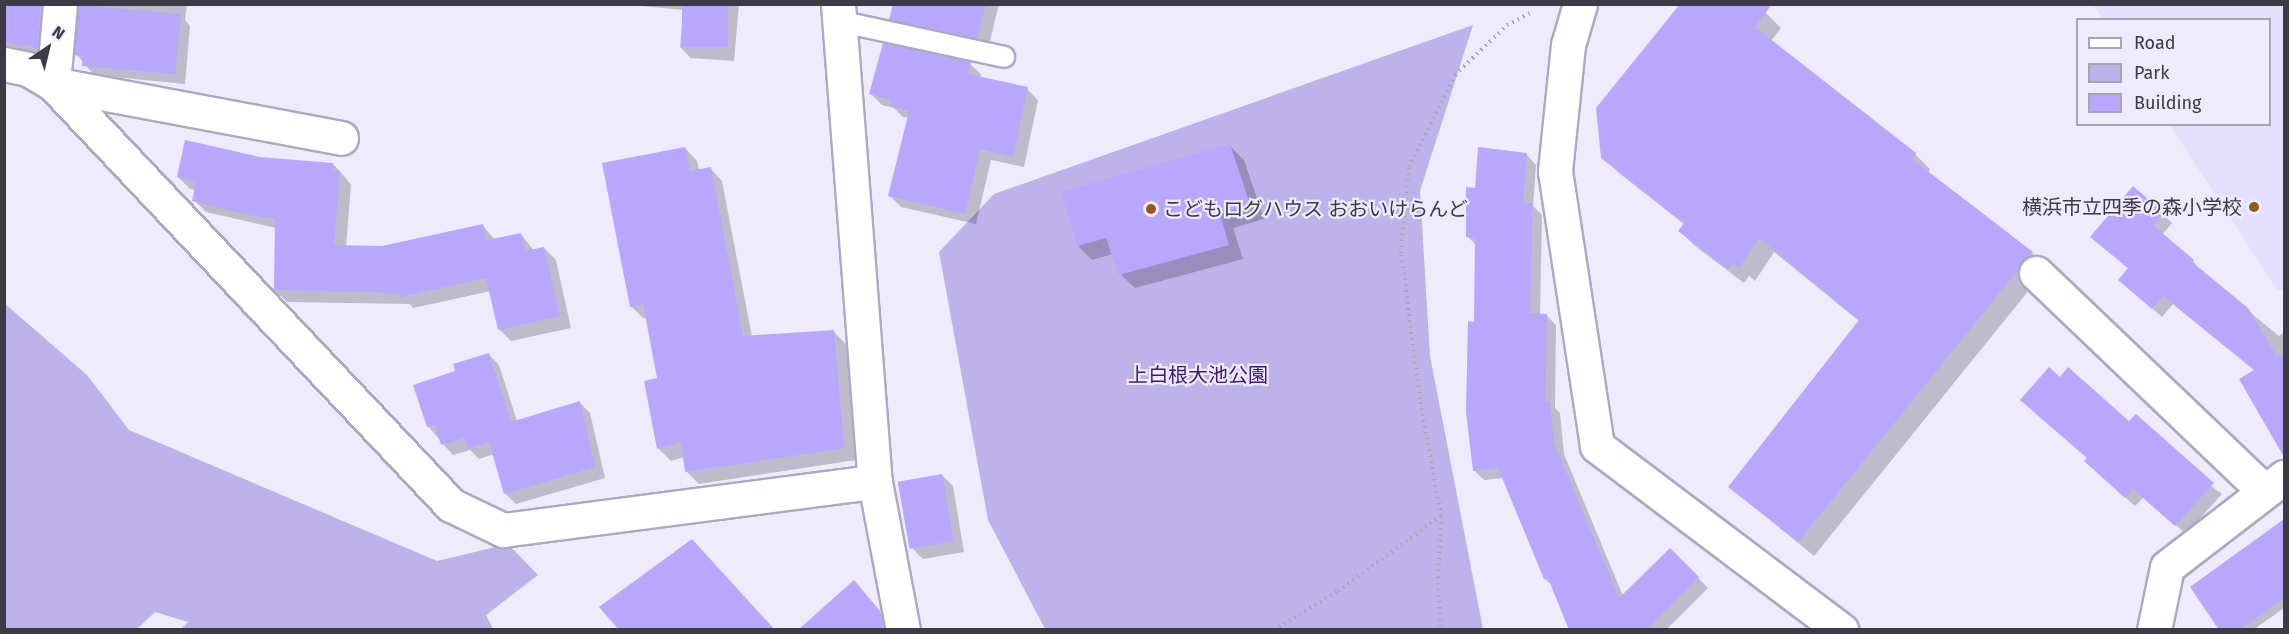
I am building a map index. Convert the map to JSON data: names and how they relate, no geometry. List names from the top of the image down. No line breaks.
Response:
{"parks":["上白根大池公園"],"places":["横浜市立四季の森小学校","こどもログハウス おおいけらんど"],"legend":["Road","Park","Building"],"north":"top right"}
